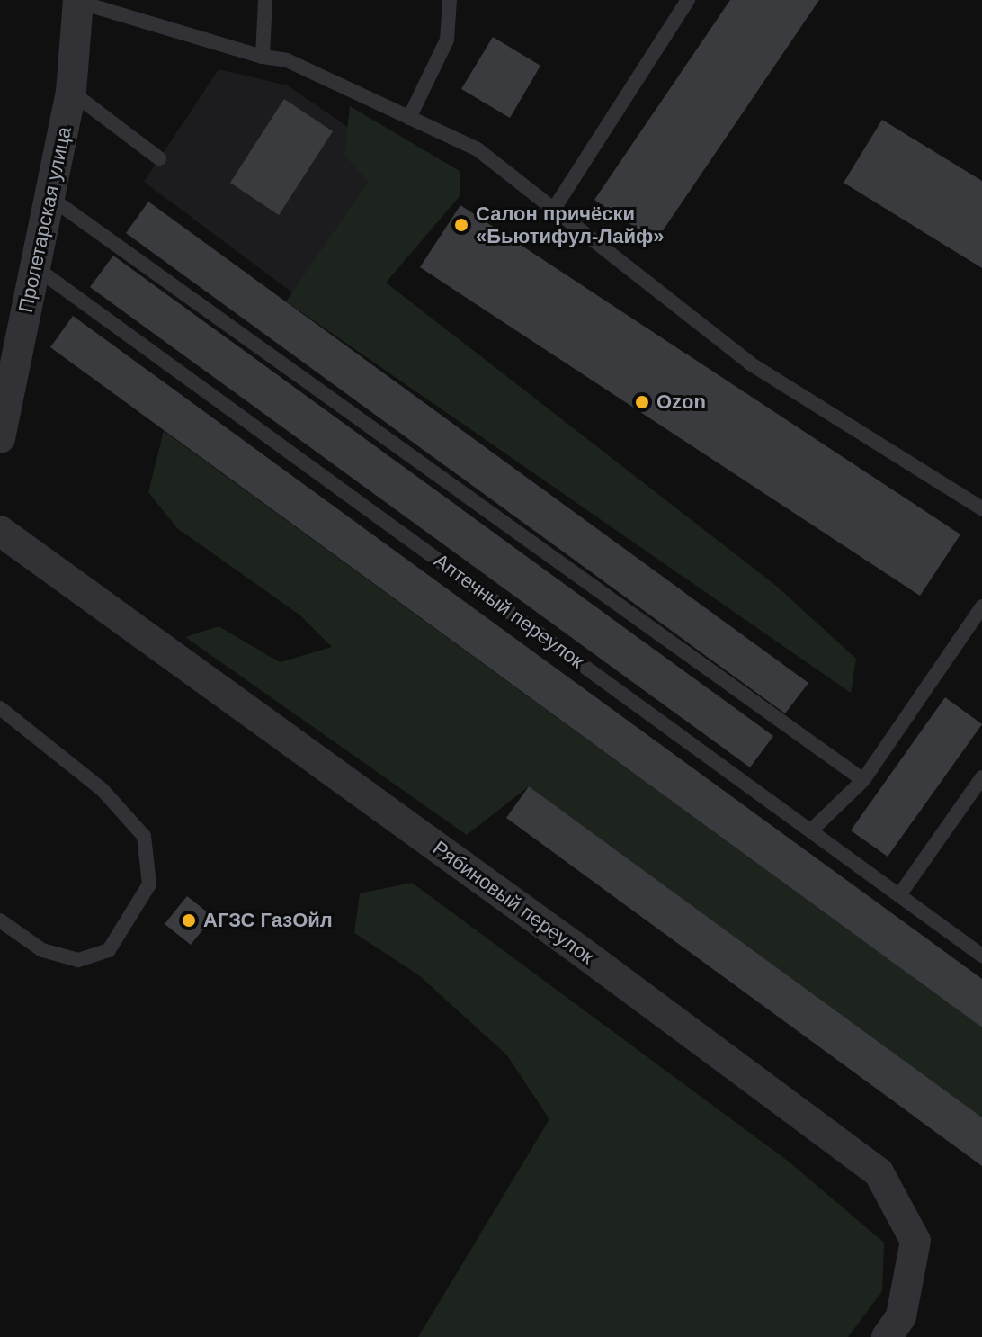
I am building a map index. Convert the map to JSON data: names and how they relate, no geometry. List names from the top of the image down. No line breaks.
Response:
{"streets":{"street":["Пролетарская улица","Рябиновый переулок"],"lane":["Аптечный переулок"]},"crossings":[["Пролетарская улица","Аптечный переулок"]],"places":["Салон причёски «Бьютифул-Лайф»","Ozon","АГЗС ГазОйл"]}
